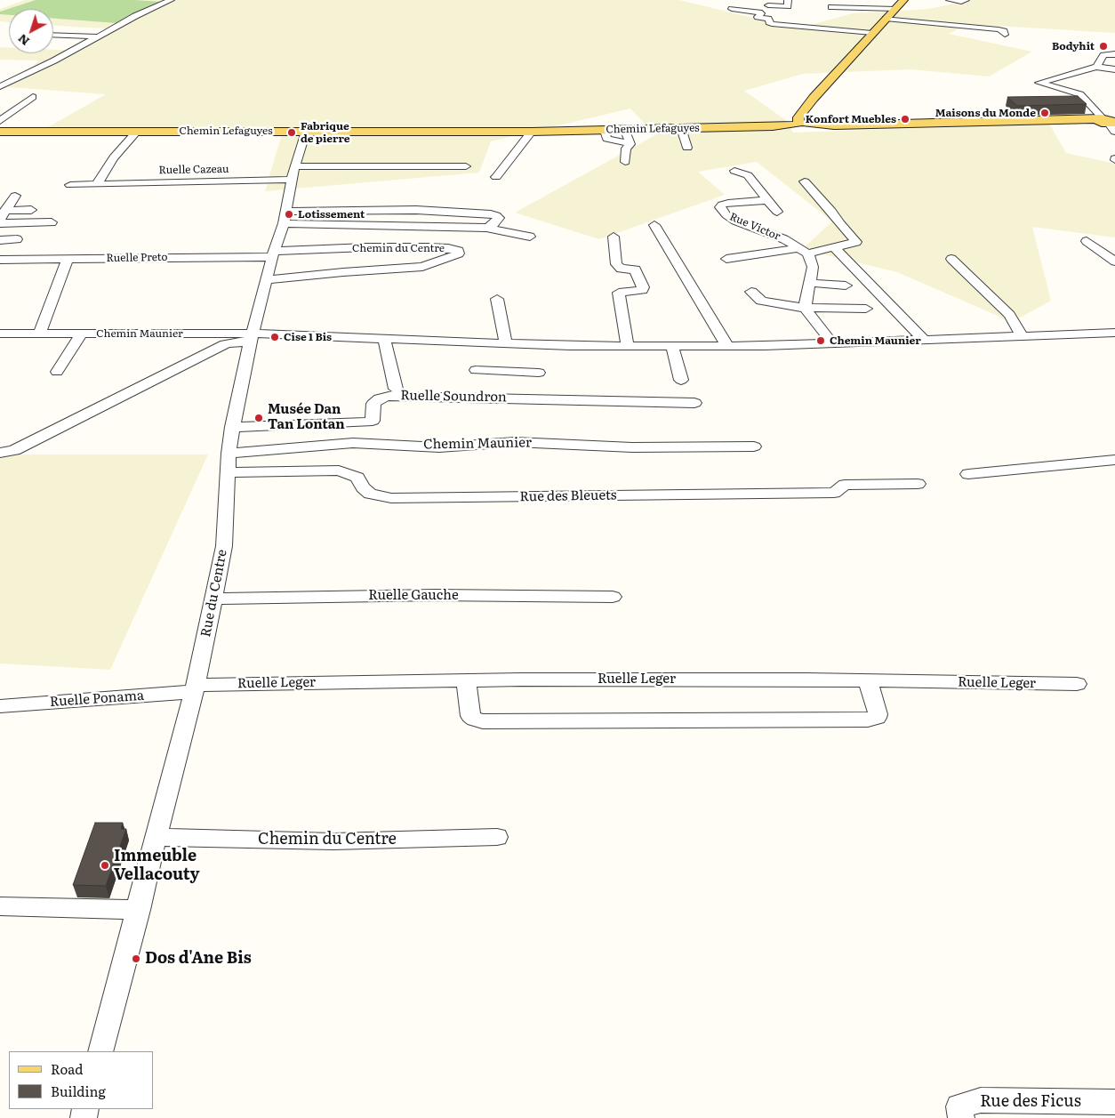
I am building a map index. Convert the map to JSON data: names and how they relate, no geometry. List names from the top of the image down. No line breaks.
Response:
{"streets":{"main road":["Chemin Lefaguyes"],"street":["Ruelle Cazeau","Rue Victor","Chemin du Centre","Ruelle Preto","Chemin Maunier","Ruelle Soundron","Rue des Bleuets","Rue du Centre","Ruelle Gauche","Ruelle Leger","Ruelle Ponama","Rue des Ficus"]},"crossings":[["Chemin Lefaguyes","Rue du Centre"],["Ruelle Cazeau","Rue du Centre"],["Chemin du Centre","Ruelle Preto"],["Chemin du Centre","Rue du Centre"],["Ruelle Preto","Rue du Centre"],["Chemin Maunier","Rue du Centre"],["Ruelle Soundron","Rue du Centre"],["Rue des Bleuets","Rue du Centre"],["Rue du Centre","Ruelle Gauche"],["Rue du Centre","Ruelle Leger"],["Rue du Centre","Ruelle Ponama"],["Ruelle Leger","Ruelle Ponama"]],"places":["Bodyhit","Maisons du Monde","Konfort Muebles","Fabrique de pierre","Lotissement","Cise 1 Bis","Chemin Maunier","Musée Dan Tan Lontan","Immeuble Vellacouty","Dos d'Ane Bis"],"legend":["Road","Building"],"north":"bottom left"}
